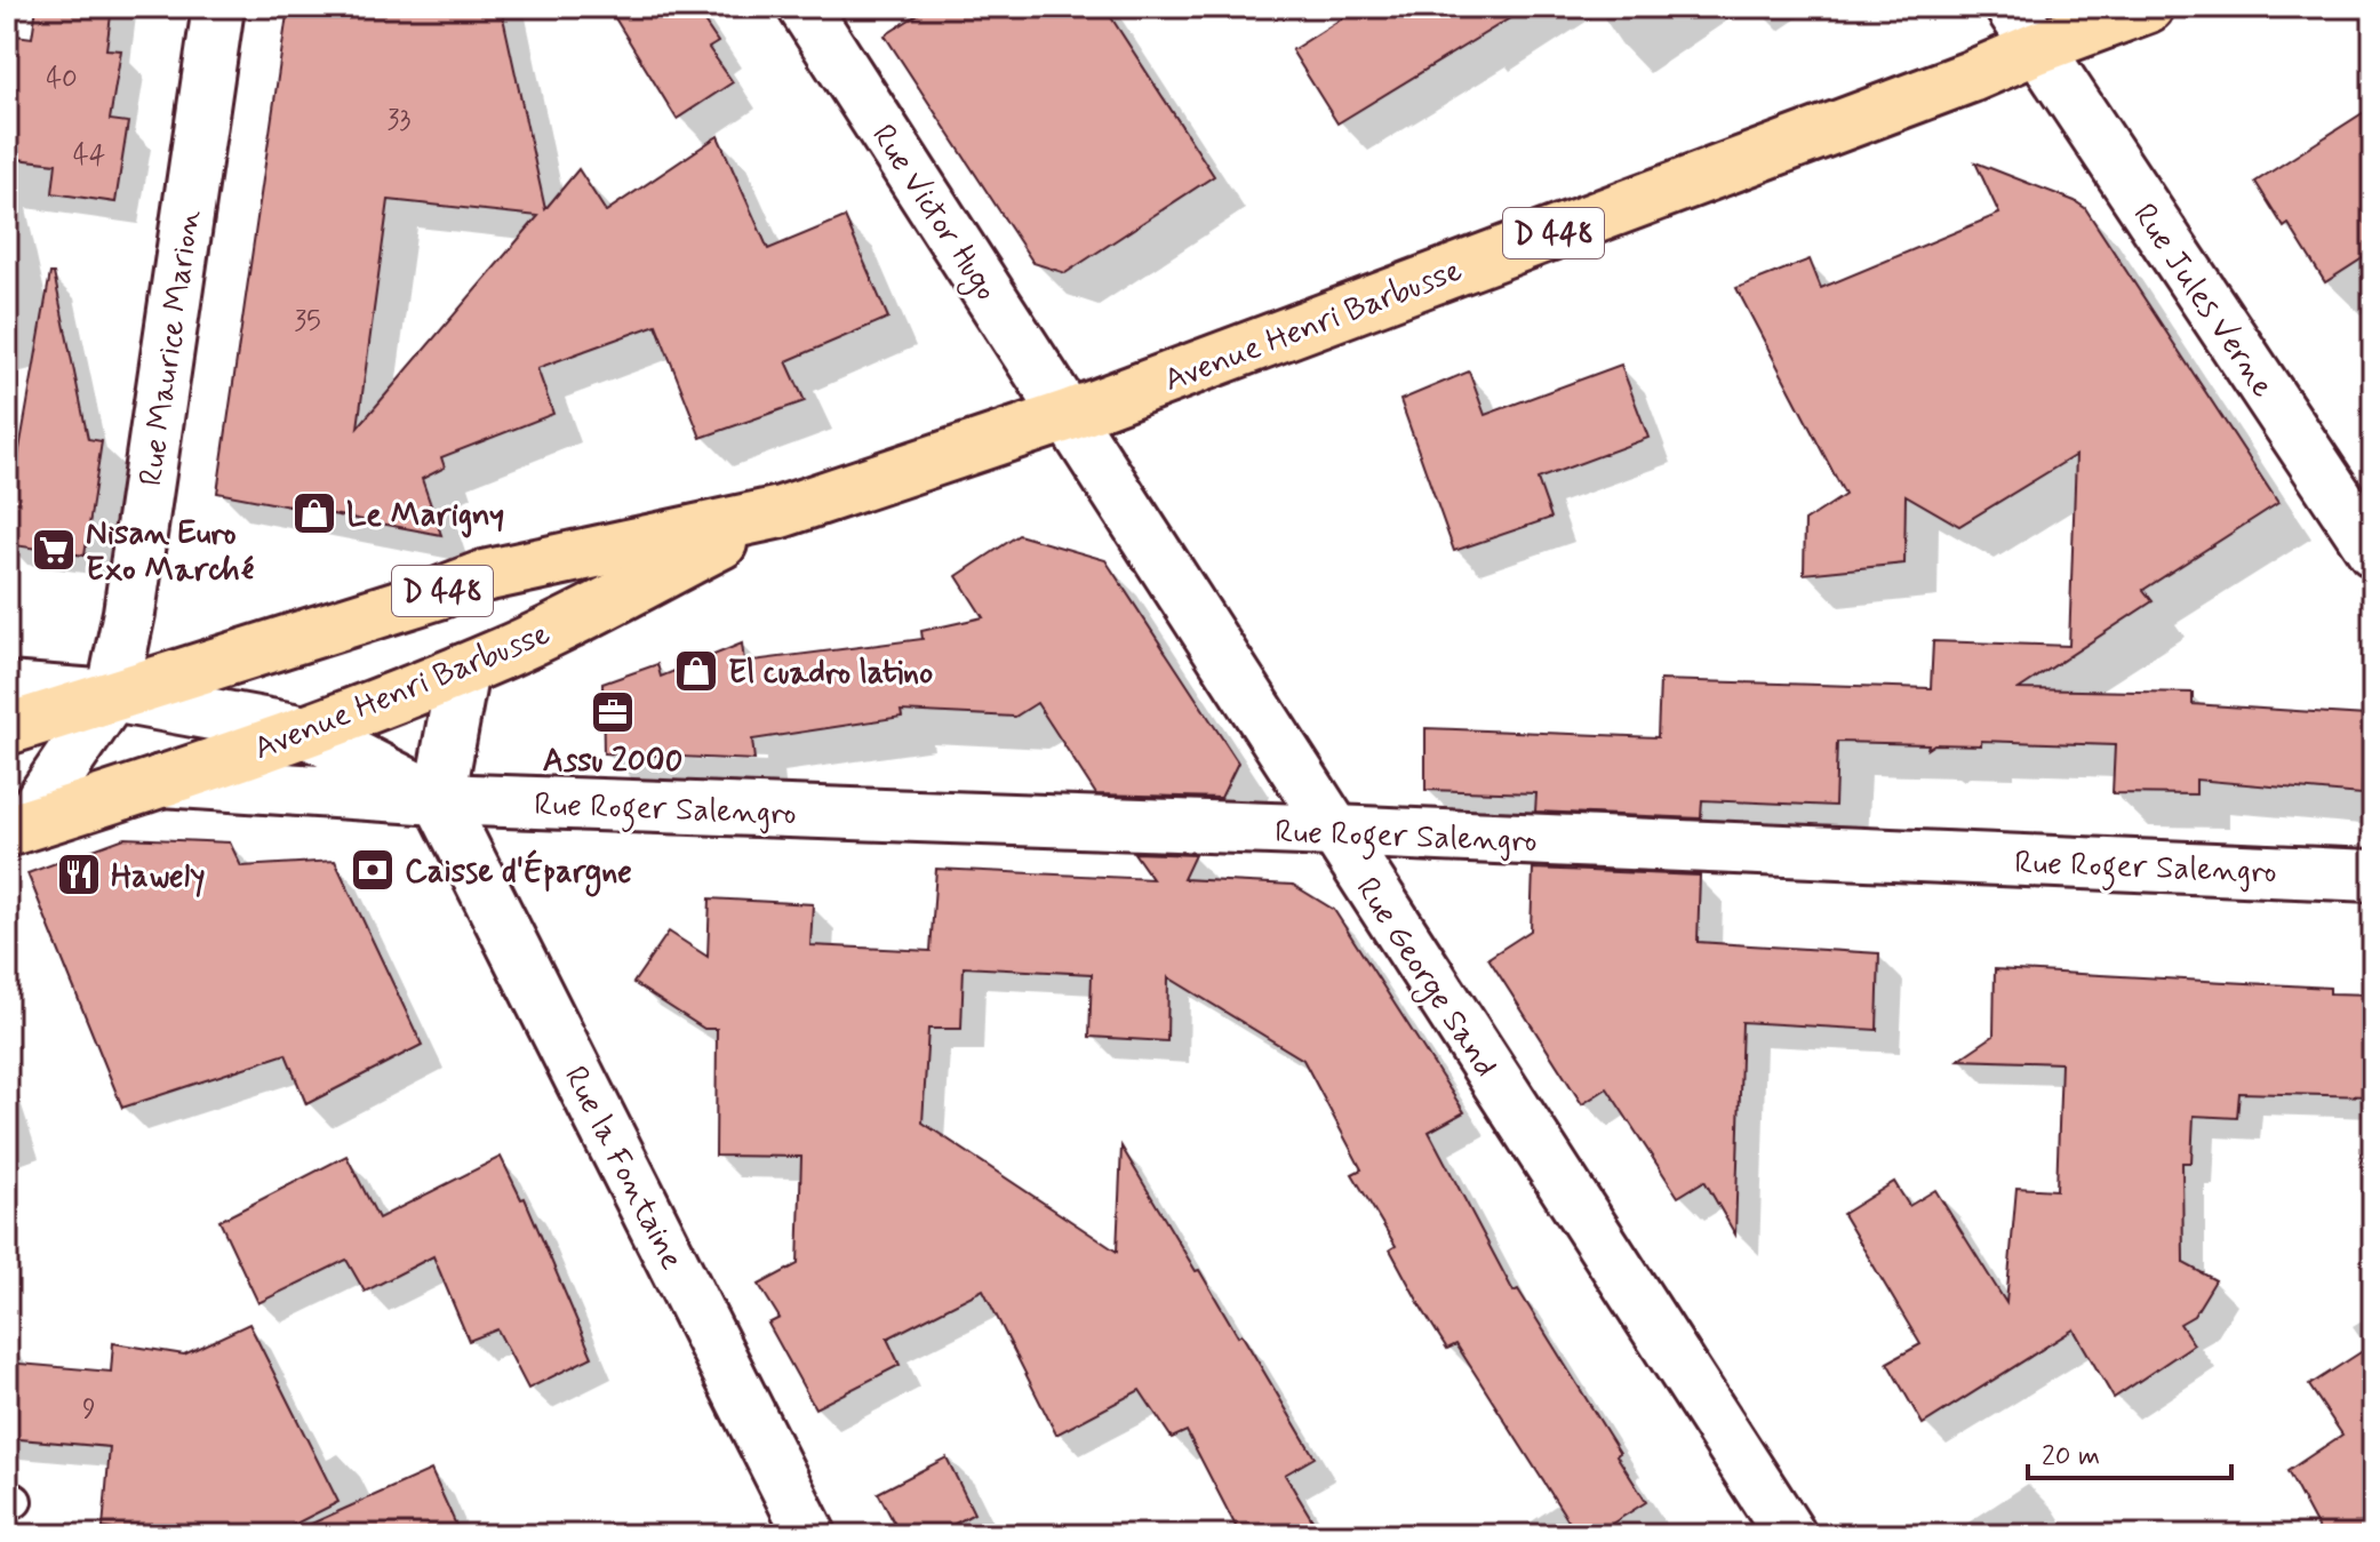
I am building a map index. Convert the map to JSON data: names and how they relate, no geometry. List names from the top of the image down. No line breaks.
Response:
{"streets":{"main road":["D 448","Avenue Henri Barbusse"],"street":["Rue Victor Hugo","Rue Jules Verne","Rue Maurice Marion","Rue Roger Salengro","Rue George Sand","Rue la Fontaine"]},"crossings":[["Rue Victor Hugo","Avenue Henri Barbusse"],["Rue Victor Hugo","Rue George Sand"],["Rue Jules Verne","Avenue Henri Barbusse"],["Avenue Henri Barbusse","Rue Maurice Marion"],["Avenue Henri Barbusse","Rue Roger Salengro"],["Avenue Henri Barbusse","Rue George Sand"],["Rue Maurice Marion","Rue Roger Salengro"],["Rue Roger Salengro","Rue George Sand"],["Rue Roger Salengro","Rue la Fontaine"]],"places":{"shop":["Le Marigny","El cuadro latino"],"supermarket":["Nisan Euro Exo Marché"],"office":["Assu 2000"],"bank":["Caisse d'Épargne"],"restaurant":["Hawely"]},"house_numbers":["40","33","44","35","9"],"scale_bar":"20 m"}
